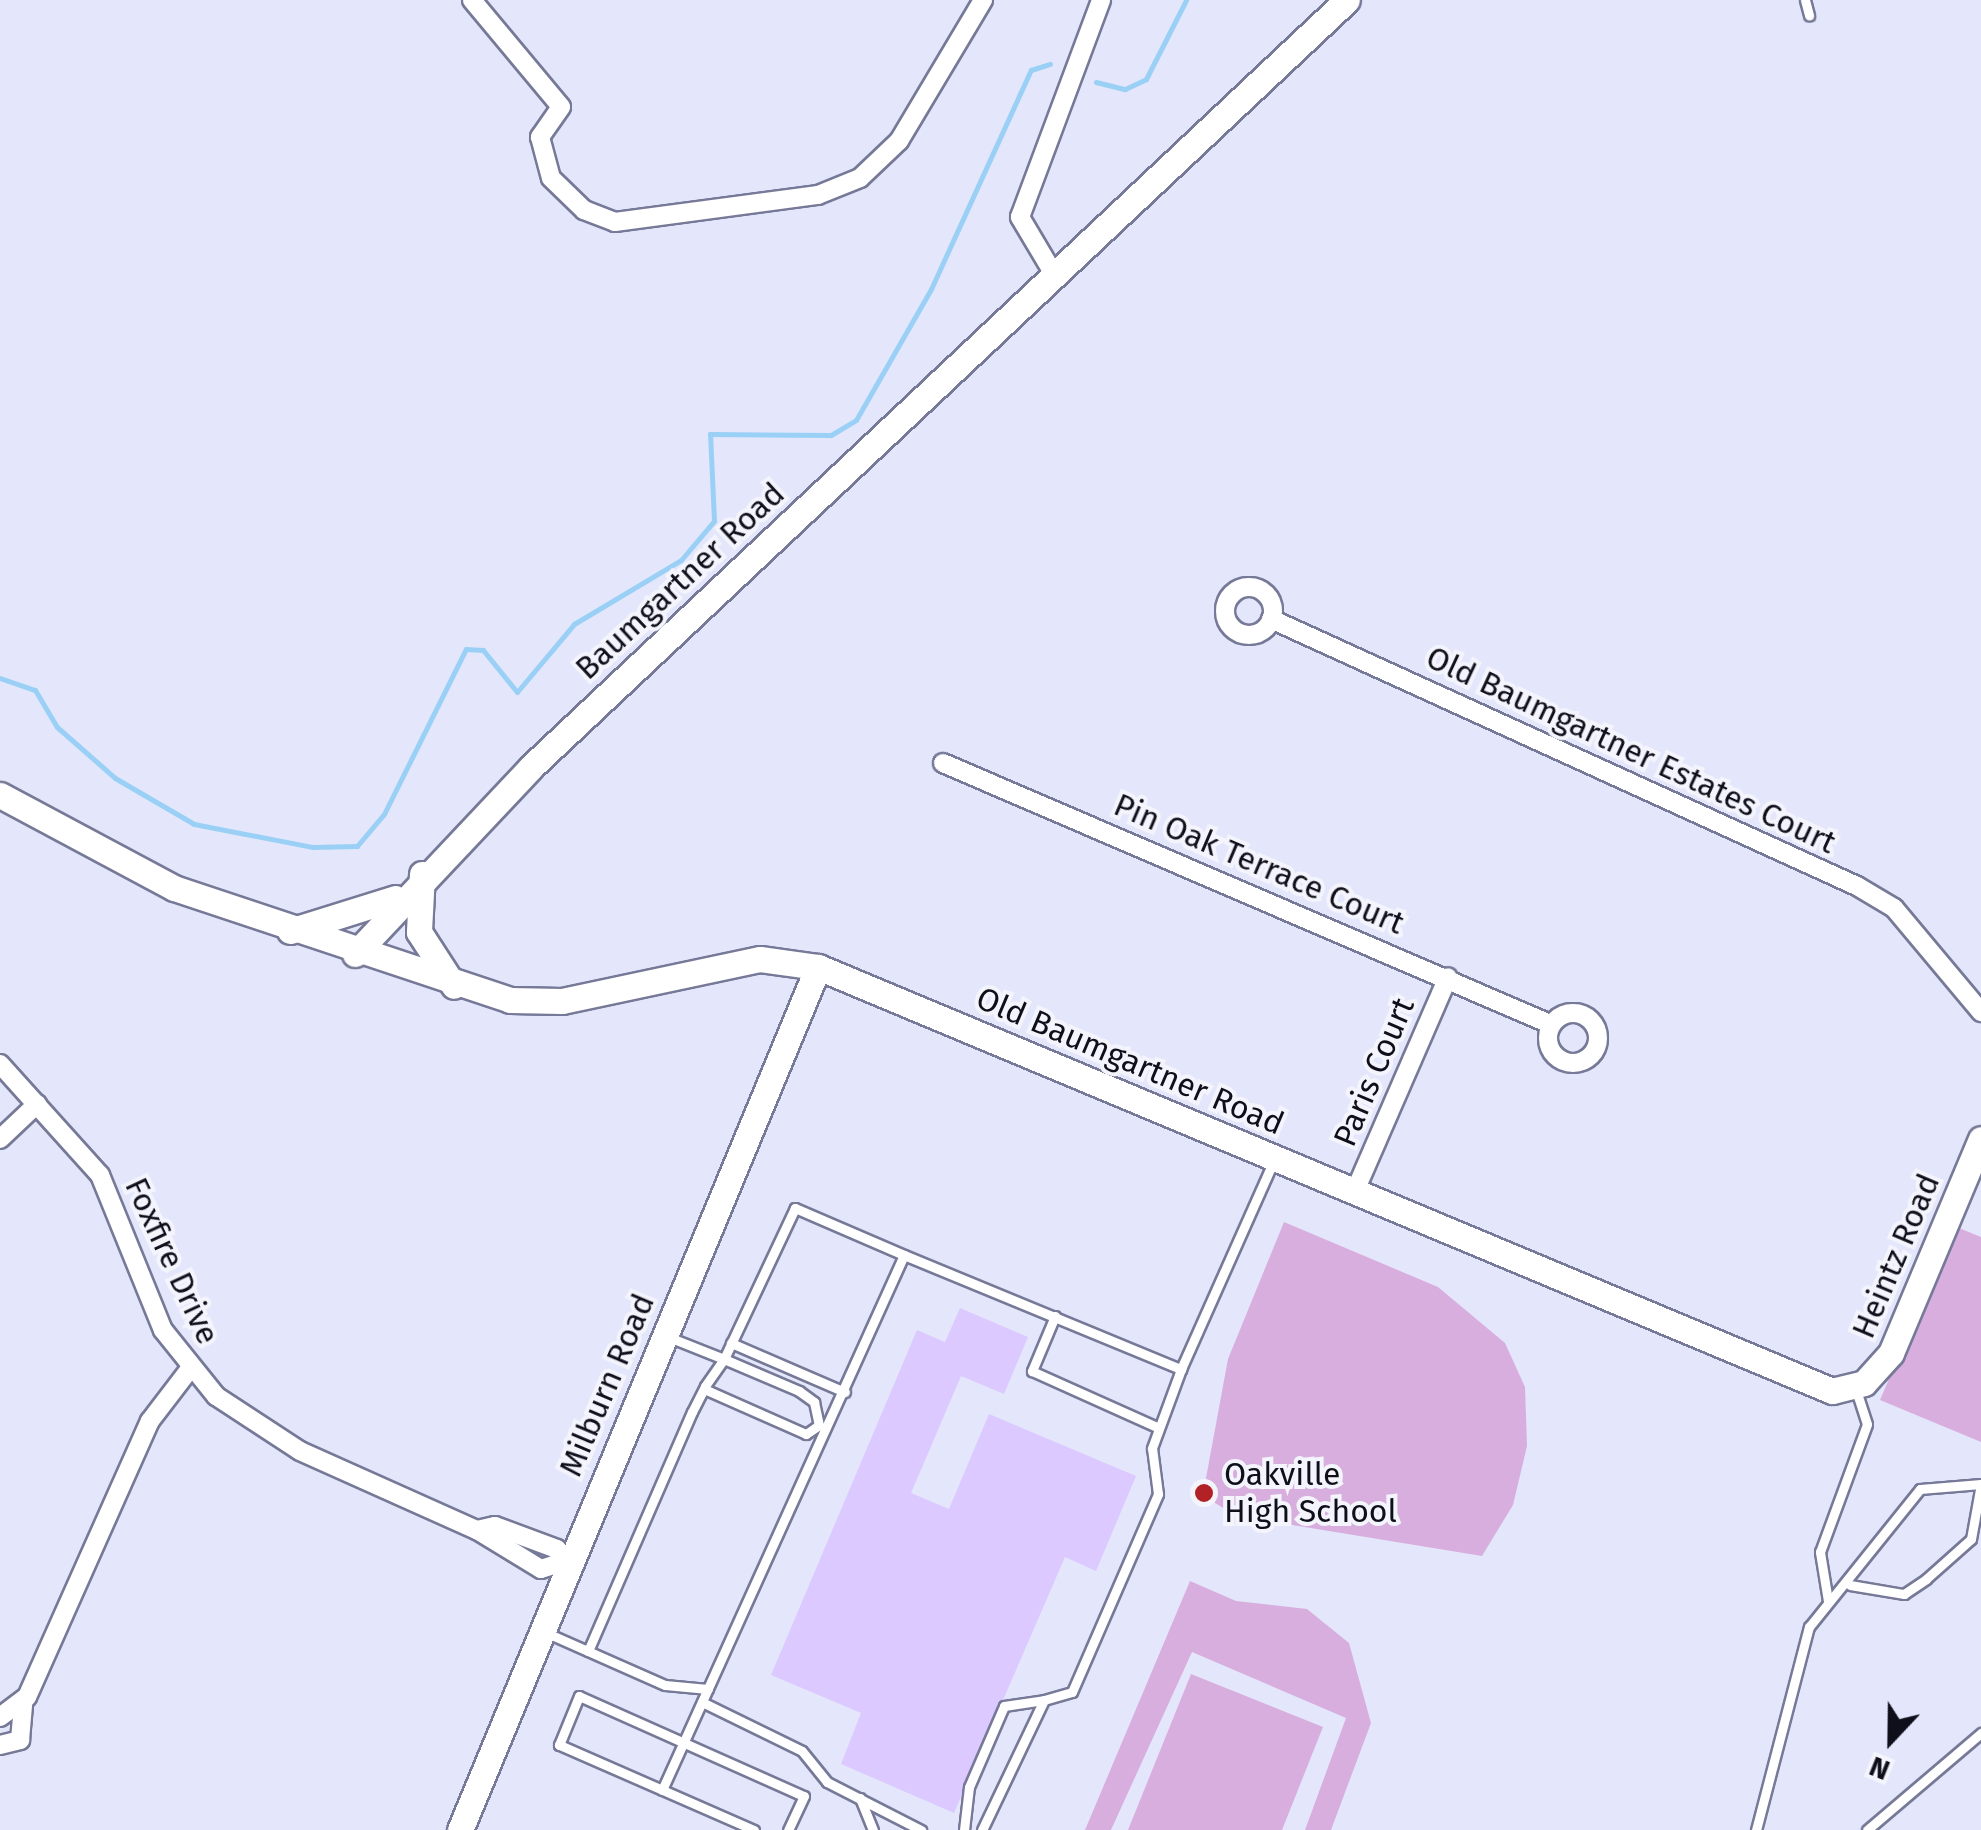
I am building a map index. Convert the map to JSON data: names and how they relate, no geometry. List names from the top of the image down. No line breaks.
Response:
{"streets":{"street":["Baumgartner Road","Old Baumgartner Estates Court","Pin Oak Terrace Court","Old Baumgartner Road","Paris Court","Heintz Road","Foxfire Drive","Milburn Road"]},"crossings":[["Baumgartner Road","Old Baumgartner Road"],["Pin Oak Terrace Court","Paris Court"],["Old Baumgartner Road","Paris Court"],["Old Baumgartner Road","Heintz Road"],["Old Baumgartner Road","Milburn Road"],["Foxfire Drive","Milburn Road"]],"places":["Oakville High School"],"north":"bottom"}
